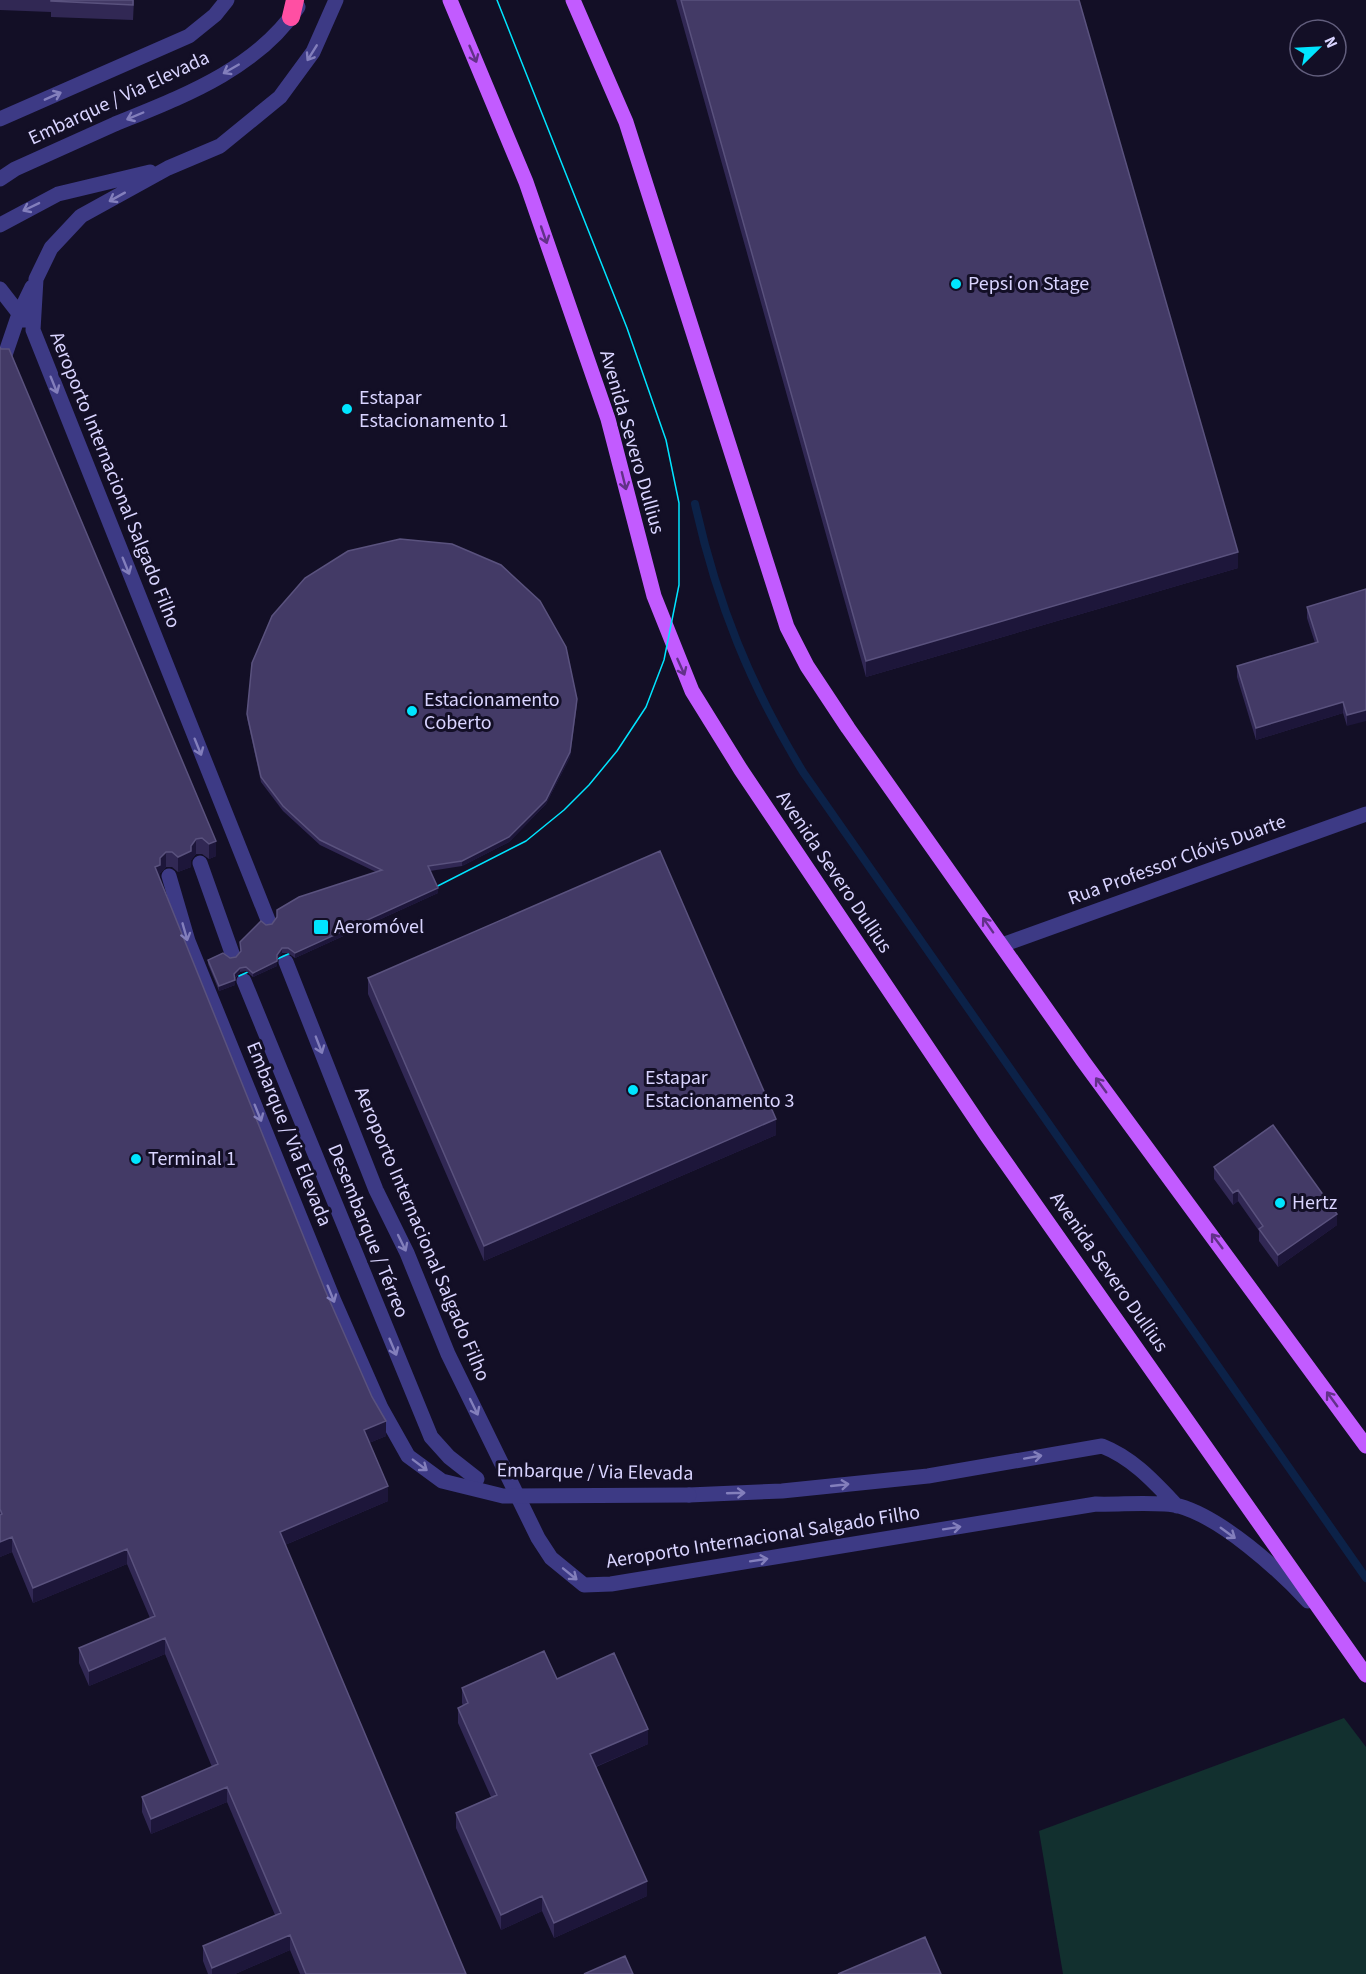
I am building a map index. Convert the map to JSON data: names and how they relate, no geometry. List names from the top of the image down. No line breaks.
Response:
{"streets":{"main road":["Avenida Severo Dullius"],"street":["Embarque / Via Elevada","Aeroporto Internacional Salgado Filho","Rua Professor Clóvis Duarte","Desembarque / Térreo"]},"crossings":[["Embarque / Via Elevada","Aeroporto Internacional Salgado Filho"],["Avenida Severo Dullius","Aeroporto Internacional Salgado Filho"]],"one_way":["Desembarque / Térreo"],"places":{"other":["Pepsi on Stage","Estapar Estacionamento 1","Estacionamento Coberto","Estapar Estacionamento 3","Terminal 1","Hertz"],"transit":["Aeromóvel"]},"north":"top right"}
